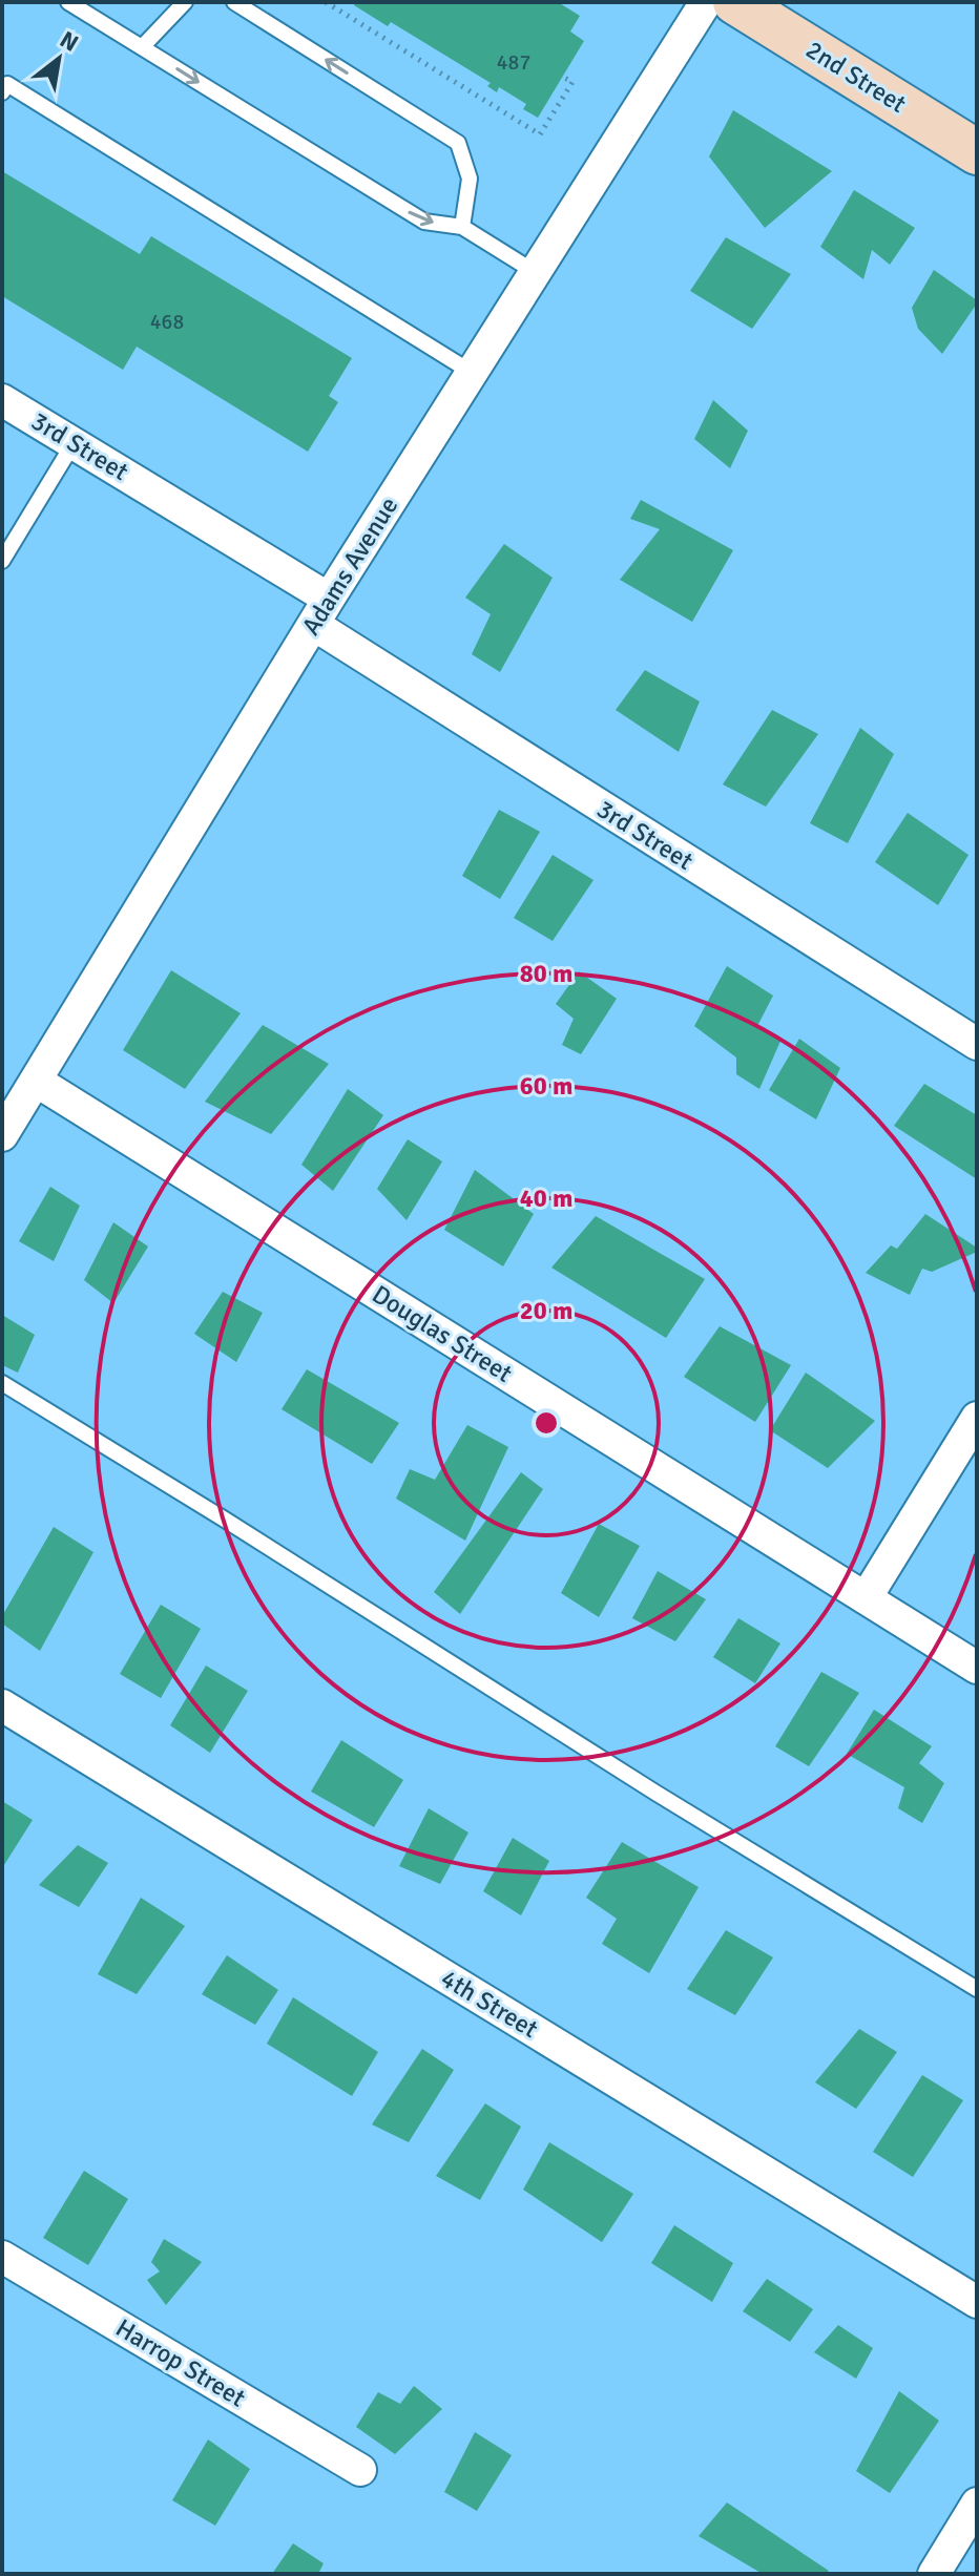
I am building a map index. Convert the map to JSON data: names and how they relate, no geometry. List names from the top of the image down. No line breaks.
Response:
{"streets":{"main road":["2nd Street"],"street":["3rd Street","Adams Avenue","Douglas Street","4th Street","Harrop Street"]},"crossings":[["3rd Street","Adams Avenue"],["Adams Avenue","Douglas Street"]],"house_numbers":["487","468"],"north":"top right","rings":["80 m","60 m","40 m","20 m"]}
